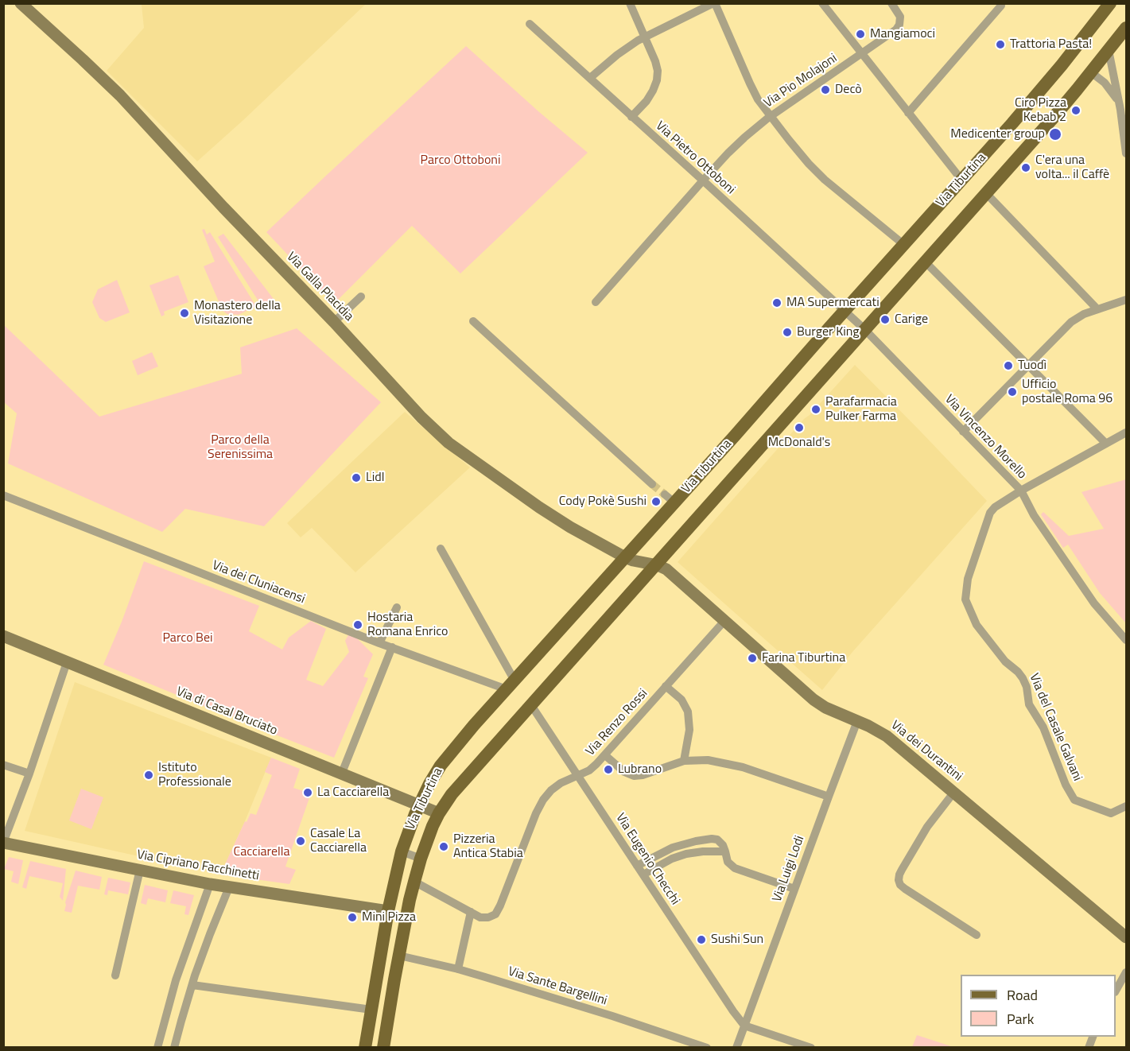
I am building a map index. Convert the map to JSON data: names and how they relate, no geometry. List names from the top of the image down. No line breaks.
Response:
{"streets":{"main road":["Via Tiburtina"],"street":["Via Pio Molajoni","Via Pietro Ottoboni","Via Galla Placidia","Via Vincenzo Morello","Via dei Cluniacensi","Via di Casal Bruciato","Via Renzo Rossi","Via del Casale Galvani","Via dei Durantini","Via Eugenio Checchi","Via Cipriano Facchinetti","Via Luigi Lodi","Via Sante Bargellini"]},"crossings":[["Via Pio Molajoni","Via Pietro Ottoboni"],["Via Pietro Ottoboni","Via Tiburtina"],["Via Tiburtina","Via Galla Placidia"],["Via Tiburtina","Via Vincenzo Morello"],["Via Tiburtina","Via dei Cluniacensi"],["Via Tiburtina","Via di Casal Bruciato"],["Via Tiburtina","Via dei Durantini"],["Via Tiburtina","Via Eugenio Checchi"],["Via Tiburtina","Via Cipriano Facchinetti"],["Via Tiburtina","Via Sante Bargellini"],["Via Vincenzo Morello","Via del Casale Galvani"],["Via Renzo Rossi","Via dei Durantini"],["Via Renzo Rossi","Via Eugenio Checchi"],["Via dei Durantini","Via Luigi Lodi"],["Via Eugenio Checchi","Via Luigi Lodi"]],"parks":["Parco Ottoboni","Parco della Serenissima","Parco Bei","Cacciarella"],"places":["Mangiamoci","Trattoria Pasta!","Decò","Ciro Pizza Kebab 2","Medicenter group","C'era una volta... il Caffè","MA Supermercati","Monastero della Visitazione","Carige","Burger King","Tuodì","Ufficio postale Roma 96","Parafarmacia Pulker Farma","McDonald's","Lidl","Cody Pokè Sushi","Hostaria Romana Enrico","Farina Tiburtina","Lubrano","Istituto Professionale","La Cacciarella","Casale La Cacciarella","Pizzeria Antica Stabia","Mini Pizza","Sushi Sun"],"legend":["Road","Park"]}
